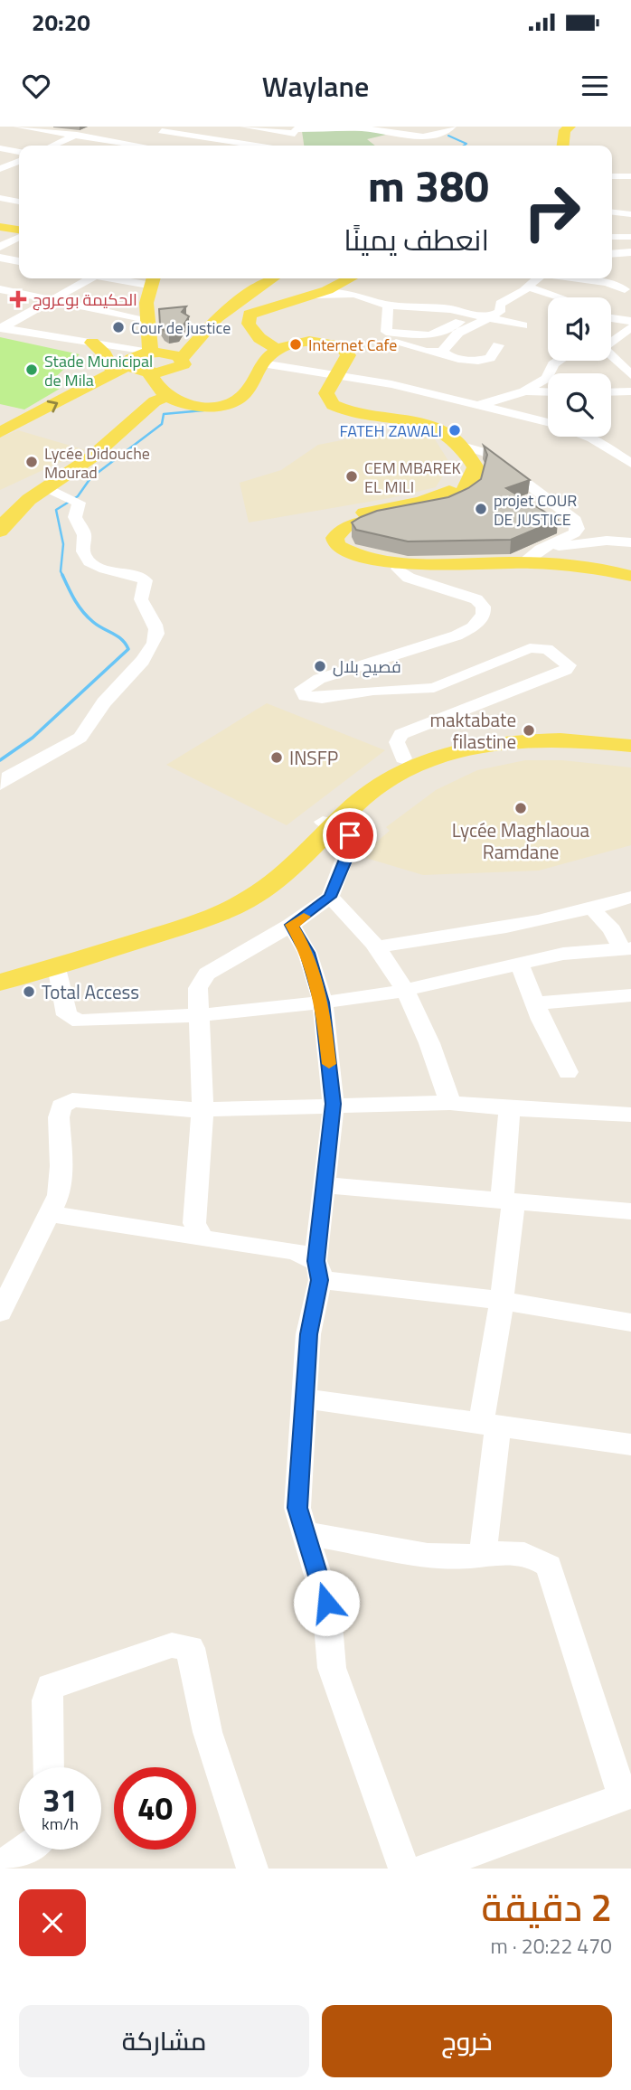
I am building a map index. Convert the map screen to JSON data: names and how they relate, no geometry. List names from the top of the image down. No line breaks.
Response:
{"places":{"health":["الحكيمة بوعروج"],"other":["Cour de justice","Internet Cafe","Stade Municipal de Mila","FATEH ZAWALI","Lycée Didouche Mourad","CEM MBAREK EL MILI","projet COUR DE JUSTICE","فصيح بلال","maktabate filastine","INSFP","Lycée Maghlaoua Ramdane","Total Access"]},"page":{"status":"20:20","header":"Waylane","turn":["380 m","انعطف يمينًا"],"speed":"31 km/h","limit":"40","heading":["2 دقيقة","470 m · 20:22"],"buttons":["خروج","مشاركة"]}}
